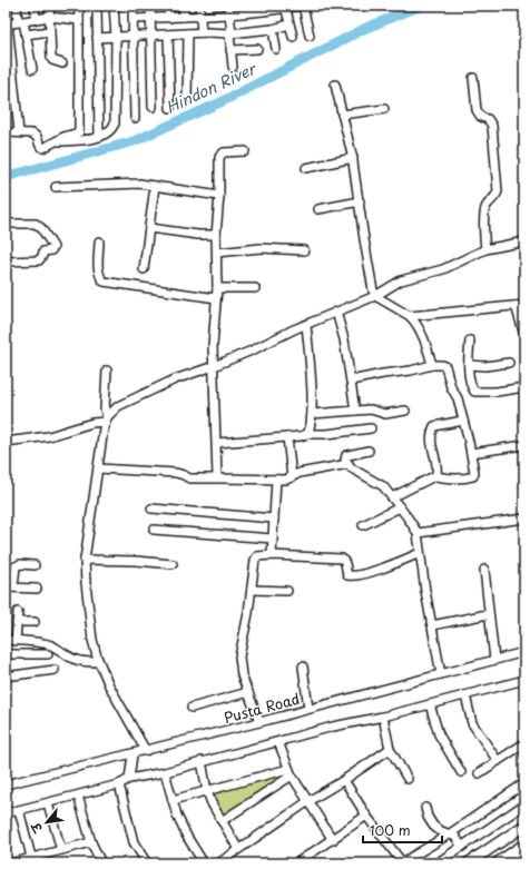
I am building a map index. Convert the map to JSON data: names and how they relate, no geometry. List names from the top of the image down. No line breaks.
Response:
{"streets":{"street":["Pusta Road"]},"water":["Hindon River"],"scale_bar":"100 m","north":"bottom left"}
